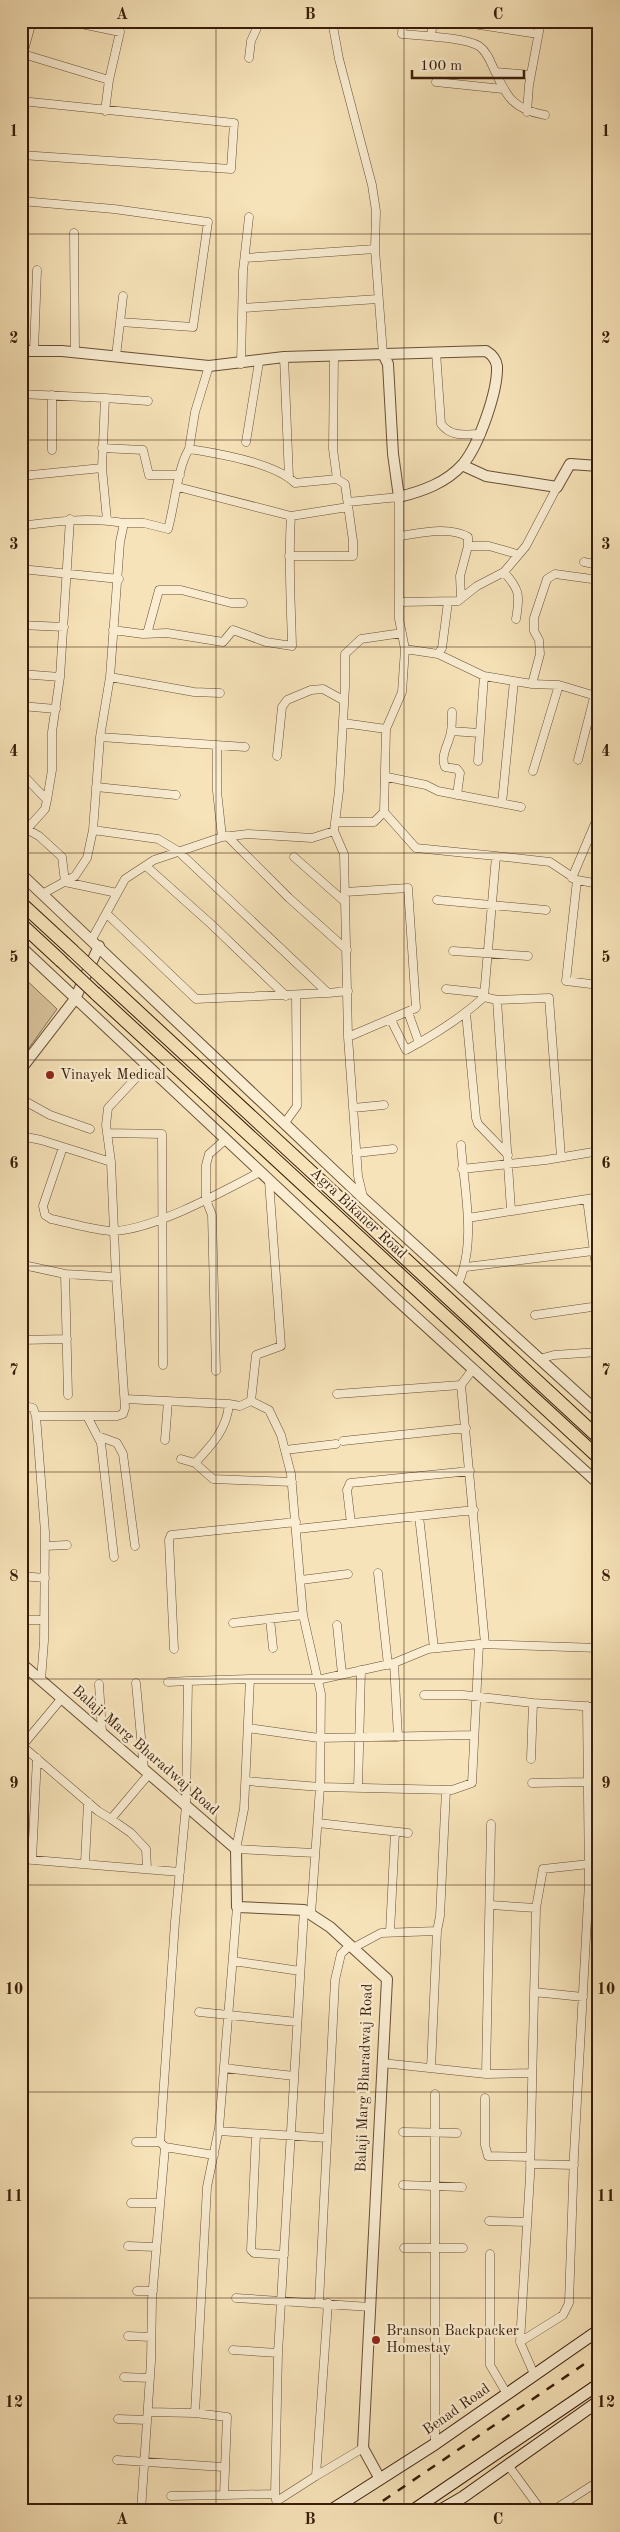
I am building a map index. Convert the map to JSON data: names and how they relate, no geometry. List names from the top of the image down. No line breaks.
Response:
{"streets":{"highway":["Agra Bikaner Road"],"main road":["Benad Road"],"street":["Balaji Marg Bharadwaj Road"]},"places":["Vinayek Medical","Branson Backpacker Homestay"],"scale_bar":"100 m","grid":{"columns":["A","B","C"],"rows":["1","2","3","4","5","6","7","8","9","10","11","12"]}}
